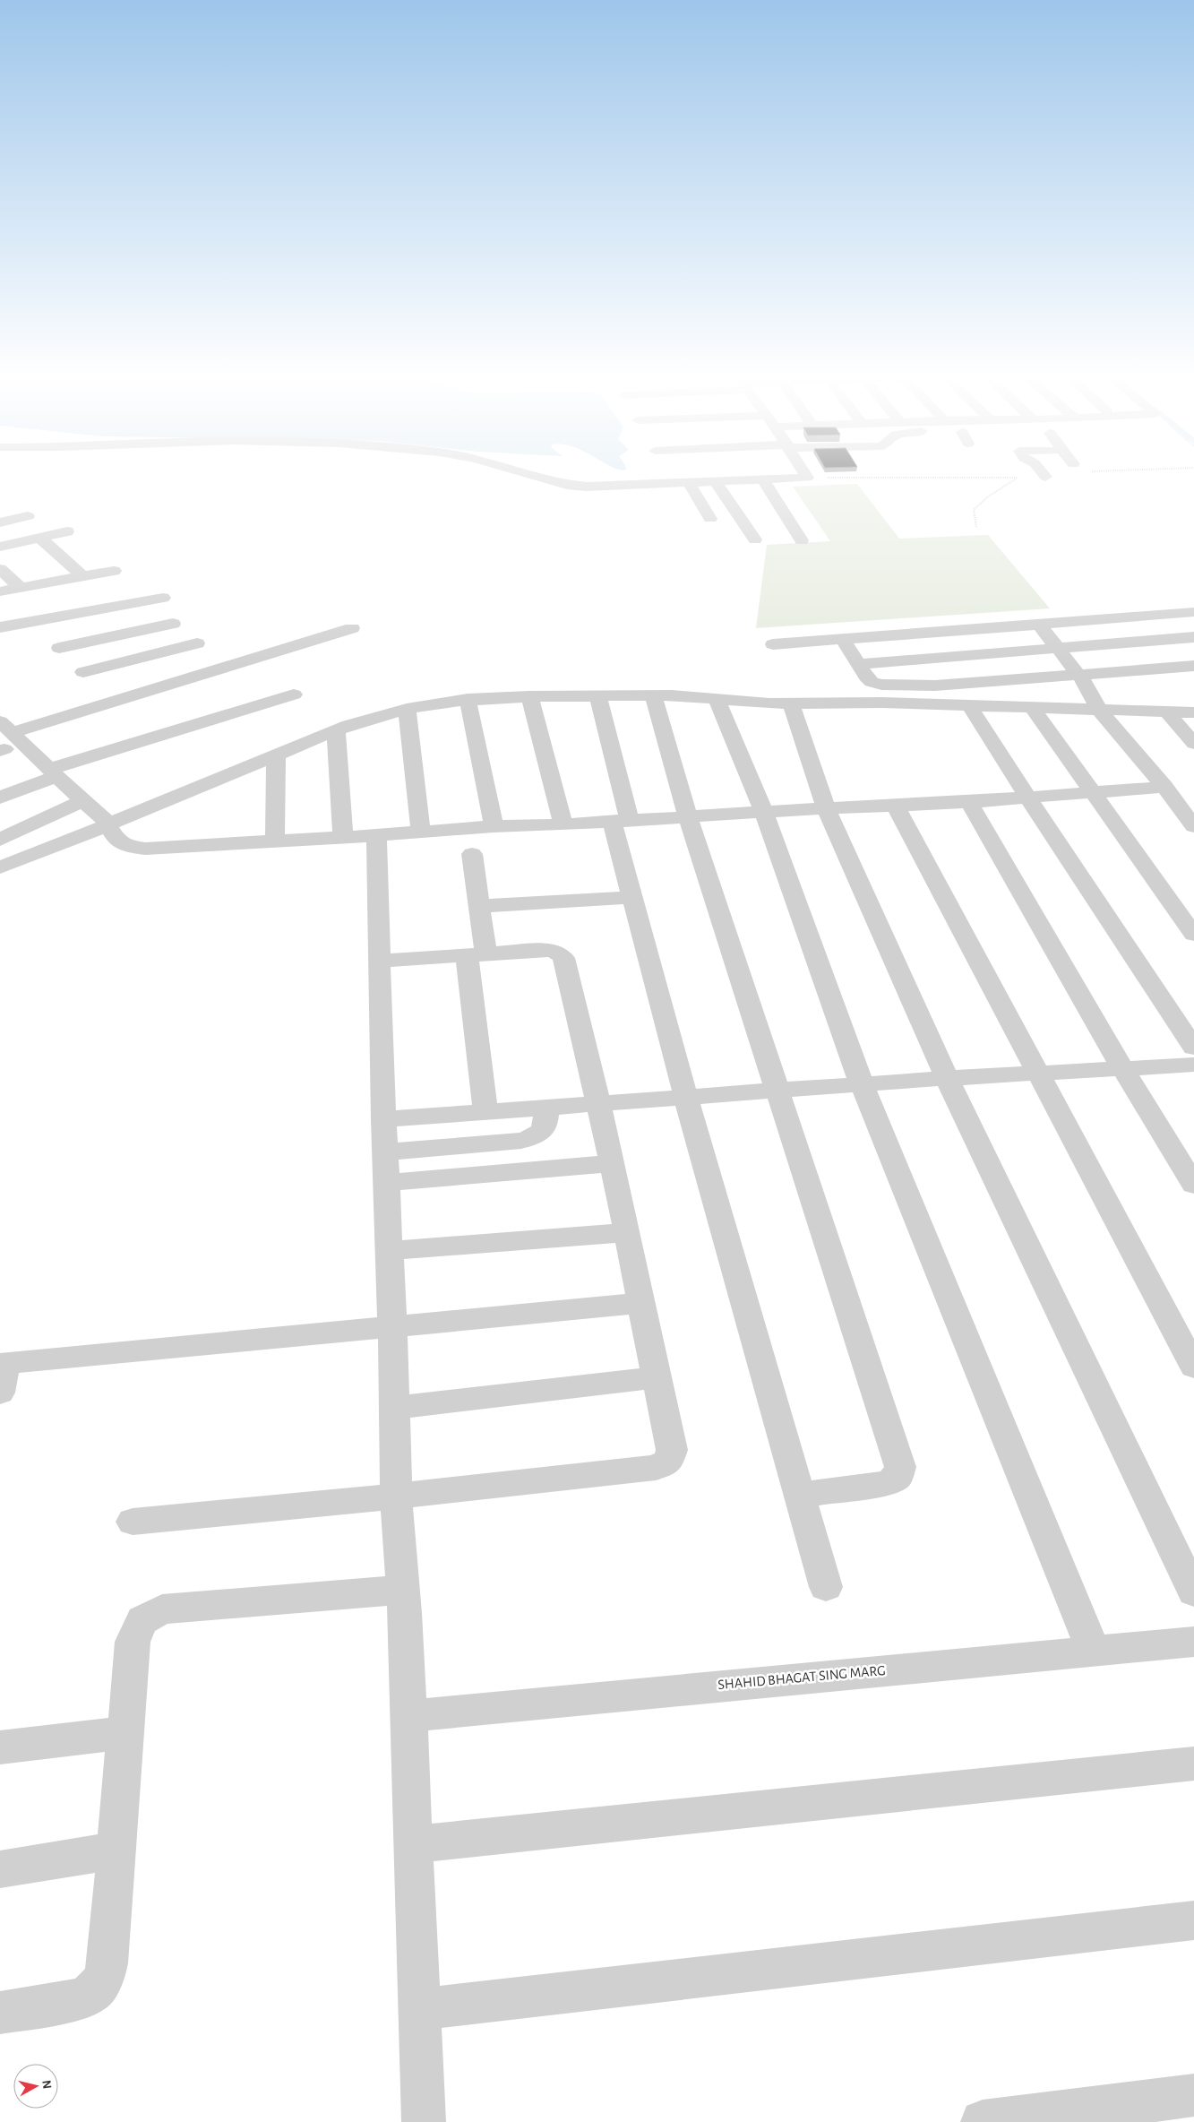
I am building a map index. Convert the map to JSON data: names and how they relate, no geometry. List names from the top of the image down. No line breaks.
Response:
{"streets":{"street":["SHAHID BHAGAT SING MARG"]},"north":"right"}
